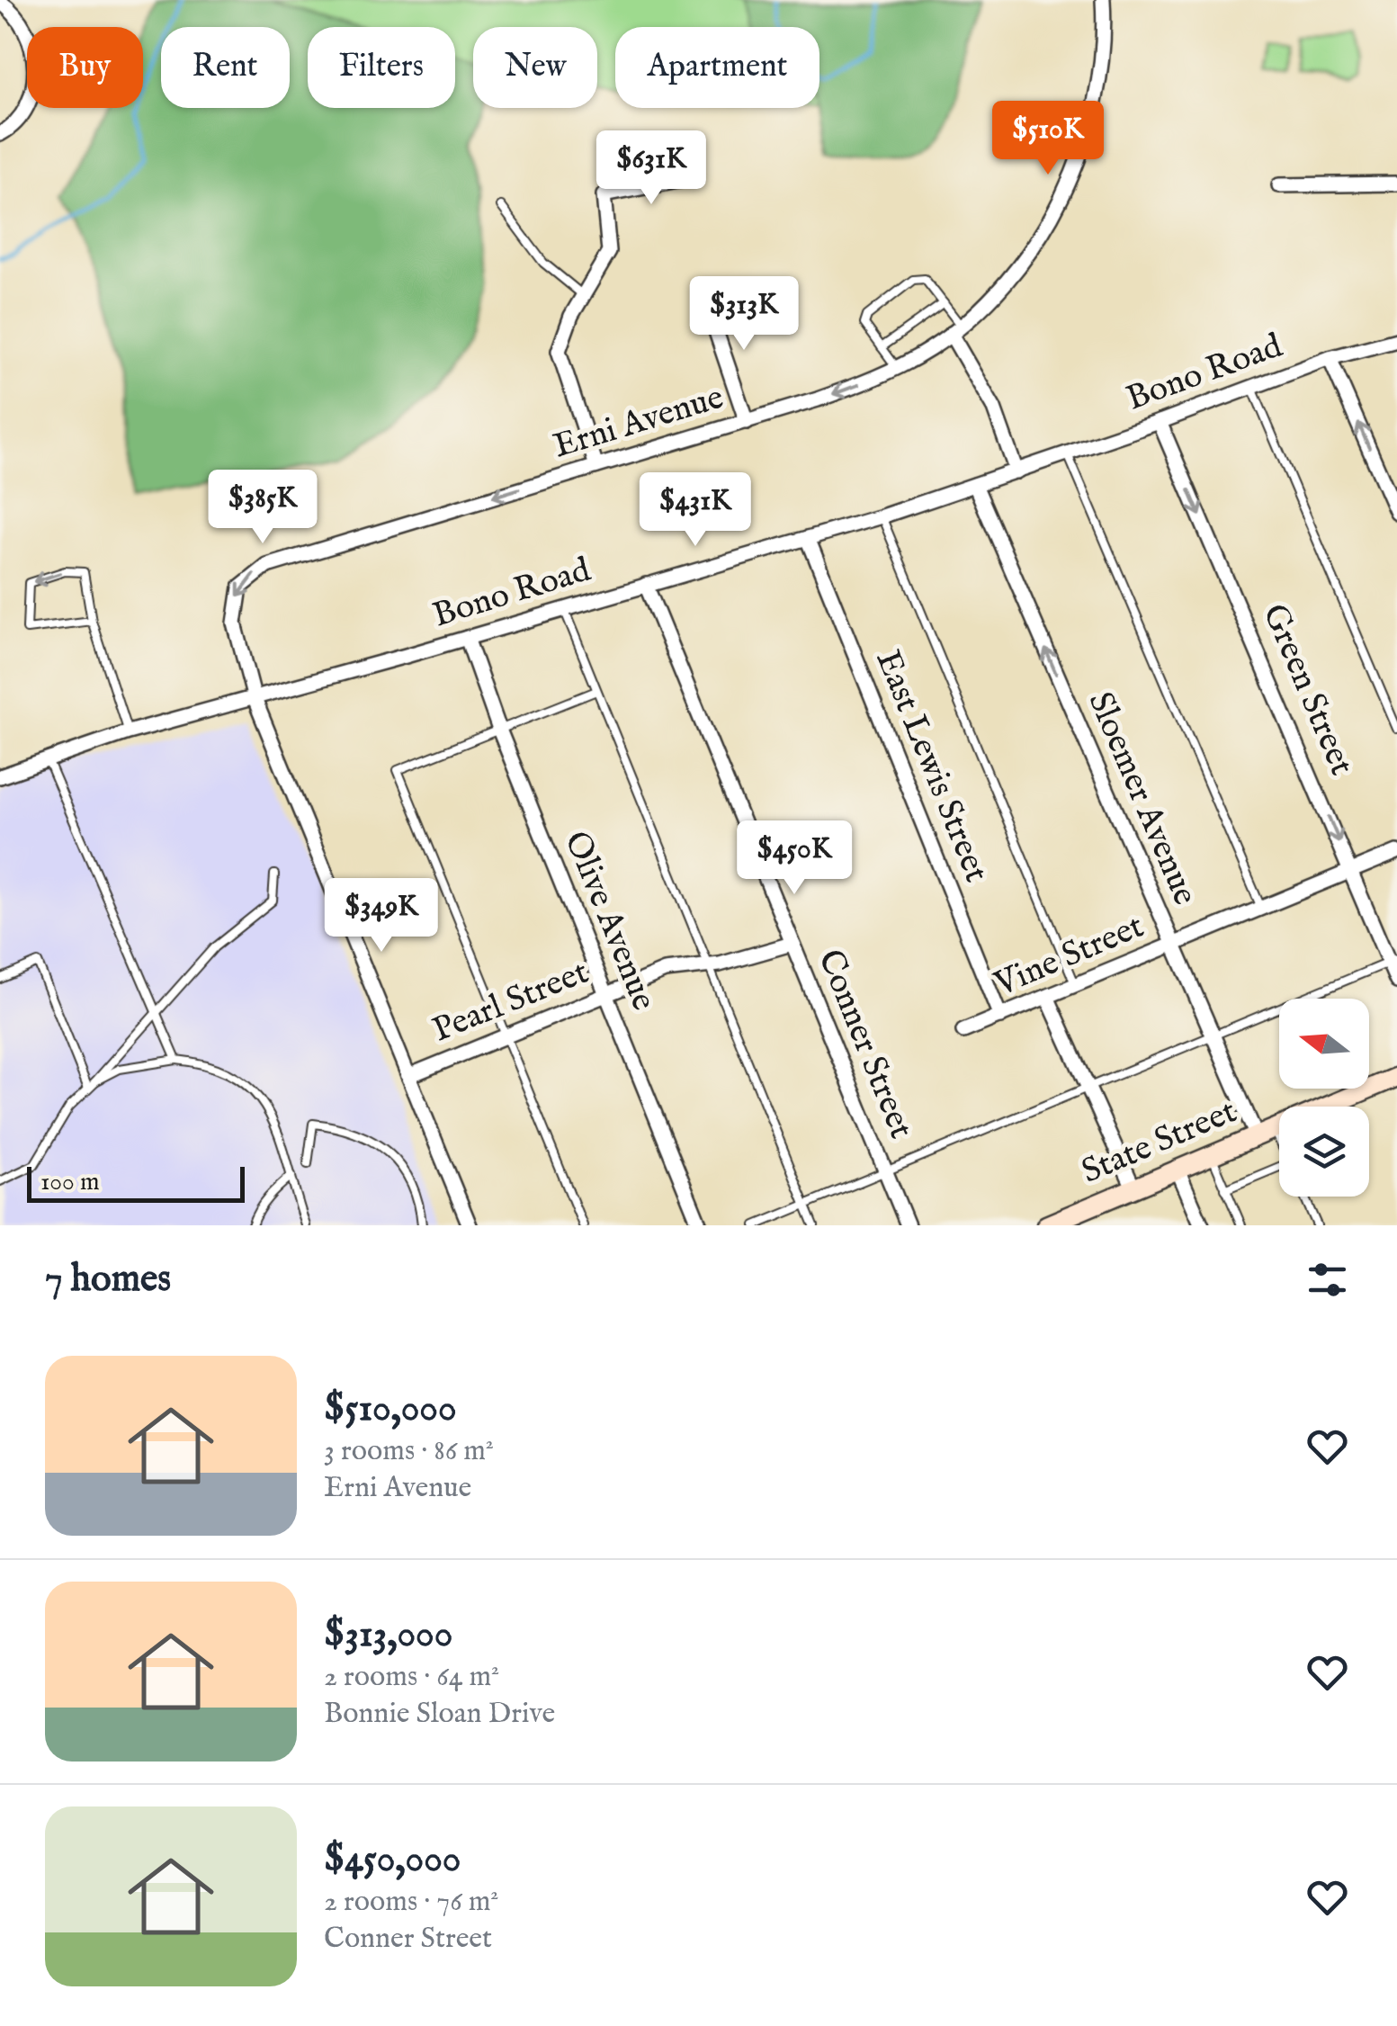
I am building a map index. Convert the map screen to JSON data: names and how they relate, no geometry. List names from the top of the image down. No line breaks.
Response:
{"streets":{"main road":["State Street"],"street":["Bono Road","Erni Avenue","Green Street","East Lewis Street","Sloemer Avenue","Olive Avenue","Vine Street","Pearl Street","Conner Street"]},"crossings":[["Bono Road","Erni Avenue"],["Bono Road","Green Street"],["Bono Road","East Lewis Street"],["Bono Road","Sloemer Avenue"],["Bono Road","Olive Avenue"],["Bono Road","Conner Street"],["Erni Avenue","Pearl Street"],["Green Street","Vine Street"],["East Lewis Street","Vine Street"],["Sloemer Avenue","Vine Street"],["Sloemer Avenue","State Street"],["Olive Avenue","Pearl Street"],["Pearl Street","Conner Street"]],"one_way":["Green Street","Sloemer Avenue"],"scale_bar":"100 m","north":"left","page":{"chip":["Buy","Rent","Filters","New","Apartment"],"price":["$510K","$631K","$313K","$385K","$431K","$450K","$349K"],"scale":"100 m","heading":"7 homes","list":[{"name":"$510,000","note":"3 rooms · 86 m² · Erni Avenue"},{"name":"$313,000","note":"2 rooms · 64 m² · Bonnie Sloan Drive"},{"name":"$450,000","note":"2 rooms · 76 m² · Conner Street"}]}}
